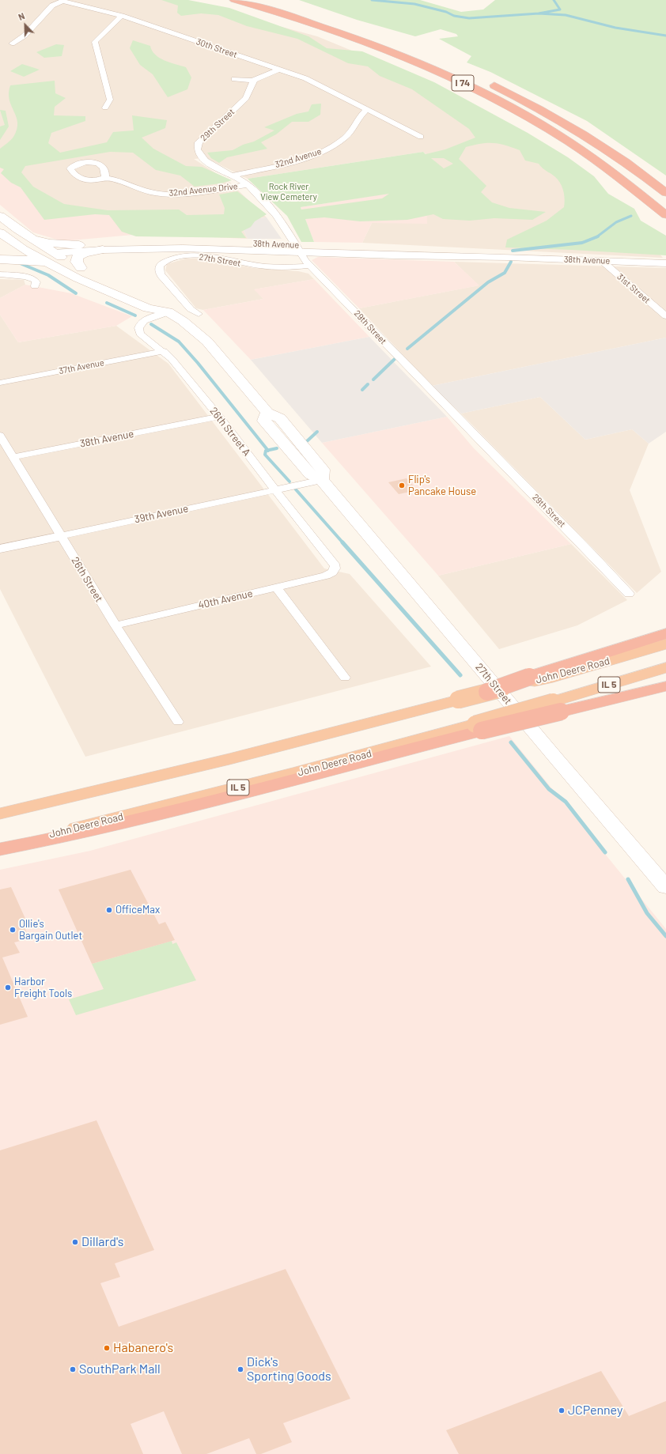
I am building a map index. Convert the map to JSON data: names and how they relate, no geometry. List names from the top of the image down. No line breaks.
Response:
{"streets":{"highway":["I 74","John Deere Road","IL 5"],"main road":["27th Street"],"street":["30th Street","29th Street","32nd Avenue","32nd Avenue Drive","38th Avenue","31st Street","37th Avenue","26th Street A","39th Avenue","26th Street","40th Avenue"]},"crossings":[["30th Street","32nd Avenue"],["29th Street","32nd Avenue"],["29th Street","32nd Avenue Drive"],["29th Street","38th Avenue"],["29th Street","27th Street"],["38th Avenue","27th Street"],["38th Avenue","31st Street"],["38th Avenue","26th Street A"],["38th Avenue","26th Street"],["27th Street","26th Street A"],["27th Street","39th Avenue"],["37th Avenue","26th Street A"],["26th Street A","39th Avenue"],["26th Street A","40th Avenue"],["39th Avenue","26th Street"],["26th Street","40th Avenue"]],"parks":["Rock River View Cemetery"],"places":["Flip's Pancake House","OfficeMax","Ollie's Bargain Outlet","Harbor Freight Tools","Dillard's","Habanero's","SouthPark Mall","Dick's Sporting Goods","JCPenney"],"north":"top left"}
